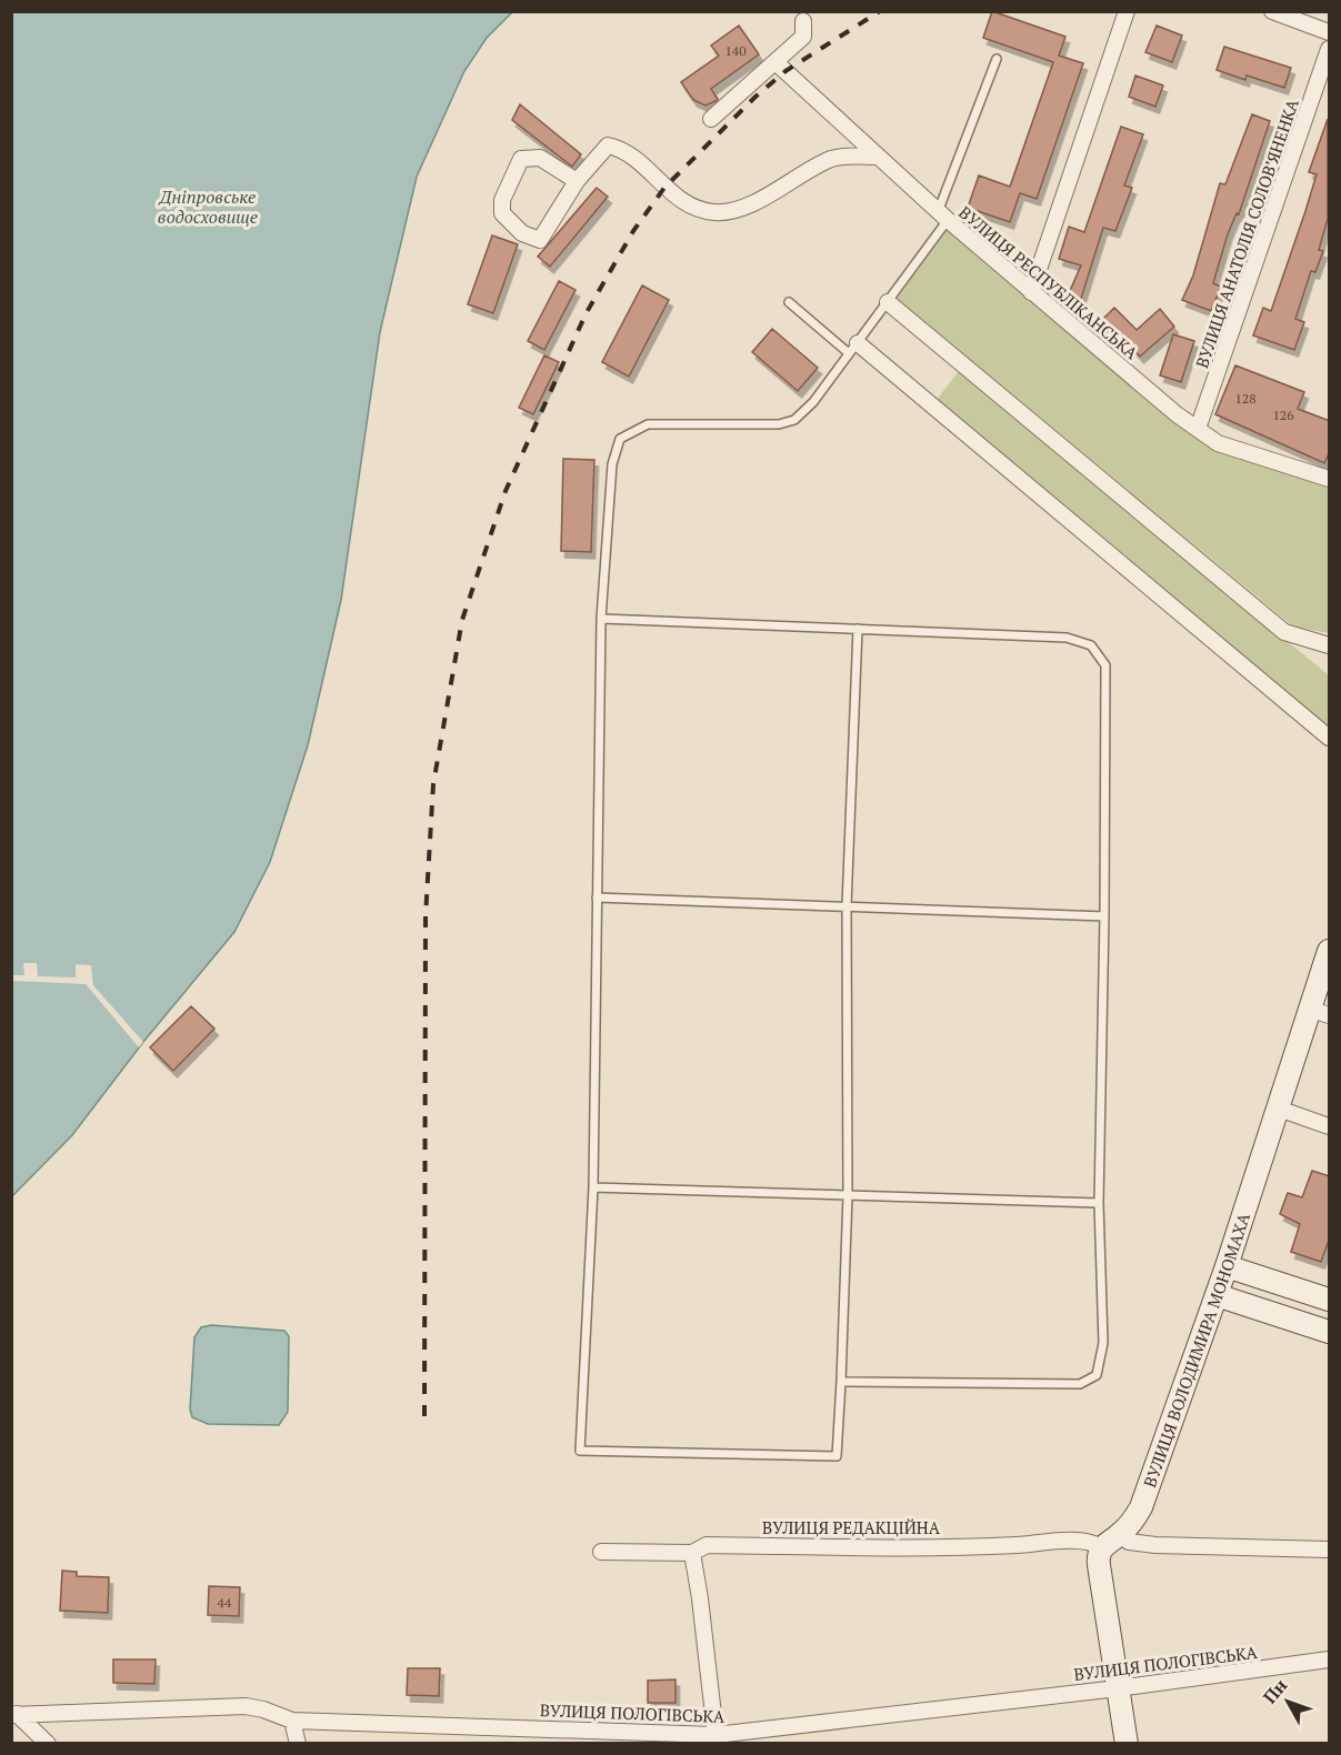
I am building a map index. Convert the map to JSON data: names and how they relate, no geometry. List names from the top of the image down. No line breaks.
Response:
{"streets":{"street":["ВУЛИЦЯ АНАТОЛІЯ СОЛОВ’ЯНЕНКА","ВУЛИЦЯ РЕСПУБЛІКАНСЬКА","ВУЛИЦЯ ВОЛОДИМИРА МОНОМАХА","ВУЛИЦЯ РЕДАКЦІЙНА","ВУЛИЦЯ ПОЛОГІВСЬКА"]},"crossings":[["ВУЛИЦЯ АНАТОЛІЯ СОЛОВ’ЯНЕНКА","ВУЛИЦЯ РЕСПУБЛІКАНСЬКА"],["ВУЛИЦЯ ВОЛОДИМИРА МОНОМАХА","ВУЛИЦЯ РЕДАКЦІЙНА"]],"water":["Дніпровське водосховище"],"house_numbers":["140","128","126","44"],"north":"top left"}
